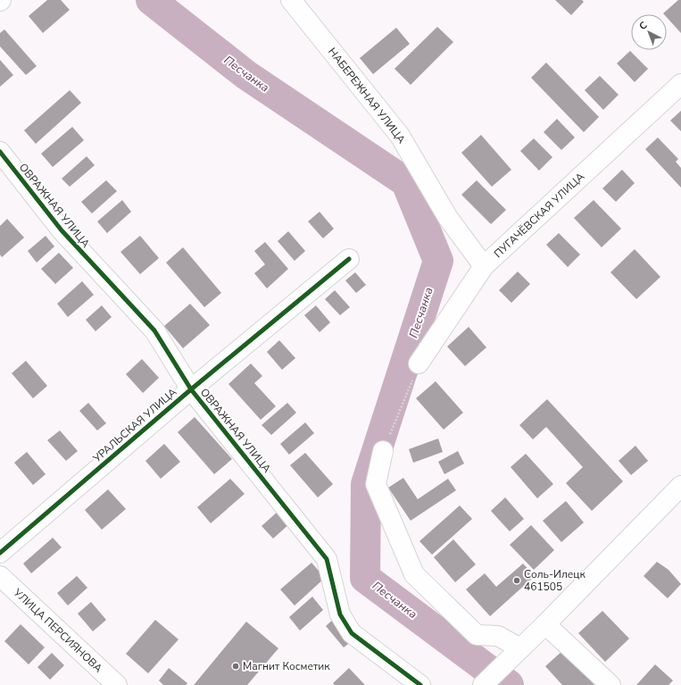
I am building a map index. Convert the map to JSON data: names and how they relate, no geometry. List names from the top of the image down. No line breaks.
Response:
{"streets":{"street":["НАБЕРЕЖНАЯ УЛИЦА","ОВРАЖНАЯ УЛИЦА","ПУГАЧЁВСКАЯ УЛИЦА","УРАЛЬСКАЯ УЛИЦА","УЛИЦА ПЕРСИЯНОВА"]},"crossings":[["НАБЕРЕЖНАЯ УЛИЦА","ПУГАЧЁВСКАЯ УЛИЦА"],["ОВРАЖНАЯ УЛИЦА","УРАЛЬСКАЯ УЛИЦА"]],"water":["Песчанка"],"places":["Соль-Илецк 461505","Магнит Косметик"],"north":"top left"}
